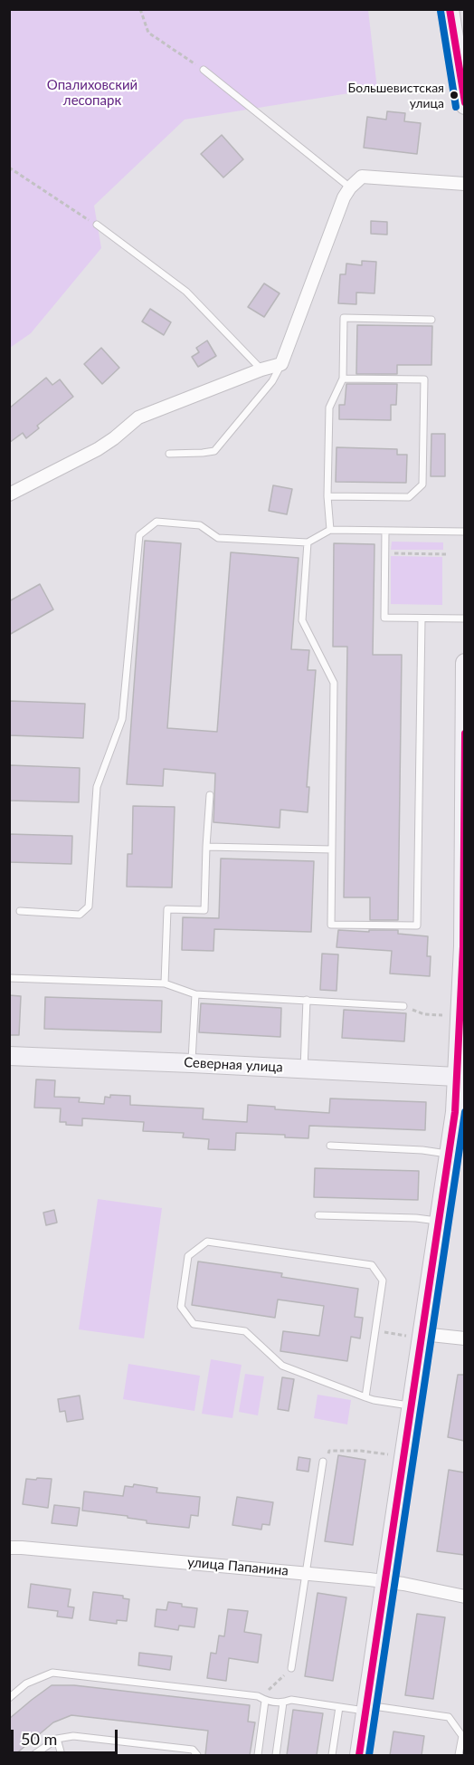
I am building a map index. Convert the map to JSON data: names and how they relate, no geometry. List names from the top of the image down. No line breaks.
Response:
{"streets":{"street":["Северная улица","улица Папанина"]},"parks":["Опалиховский лесопарк"],"places":["Большевистская улица"],"scale_bar":"50 m"}
